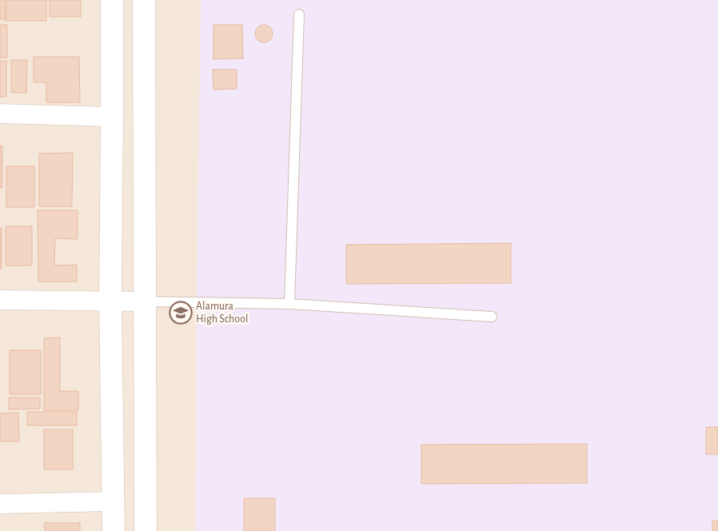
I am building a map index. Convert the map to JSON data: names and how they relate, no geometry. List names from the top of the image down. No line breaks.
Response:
{"places":{"school or university":["Alamura High School"]}}
